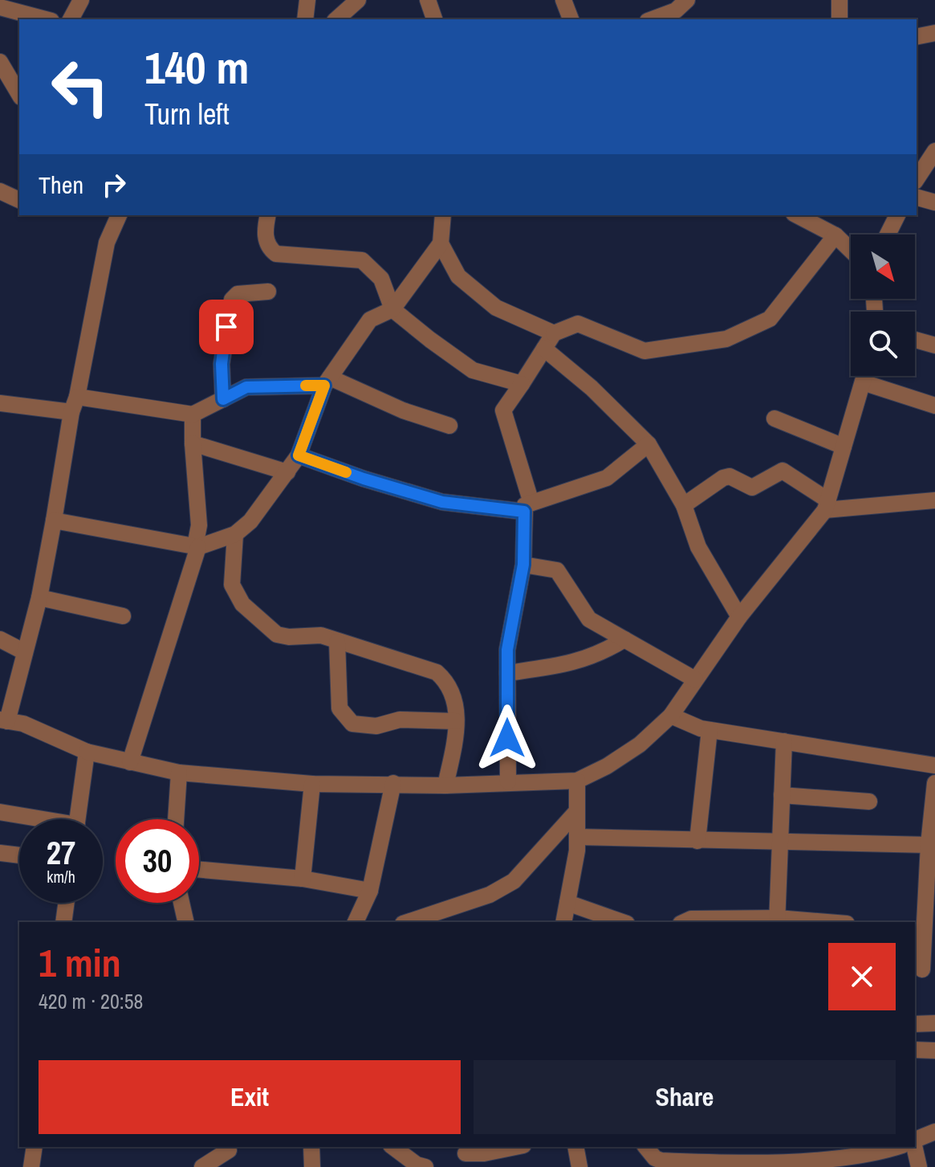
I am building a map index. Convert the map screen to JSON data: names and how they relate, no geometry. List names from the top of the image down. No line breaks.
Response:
{"north":"bottom right","page":{"turn":["140 m","Turn left"],"then":"Then","speed":"27 km/h","limit":"30","heading":["1 min","420 m · 20:58"],"buttons":["Exit","Share"]}}
